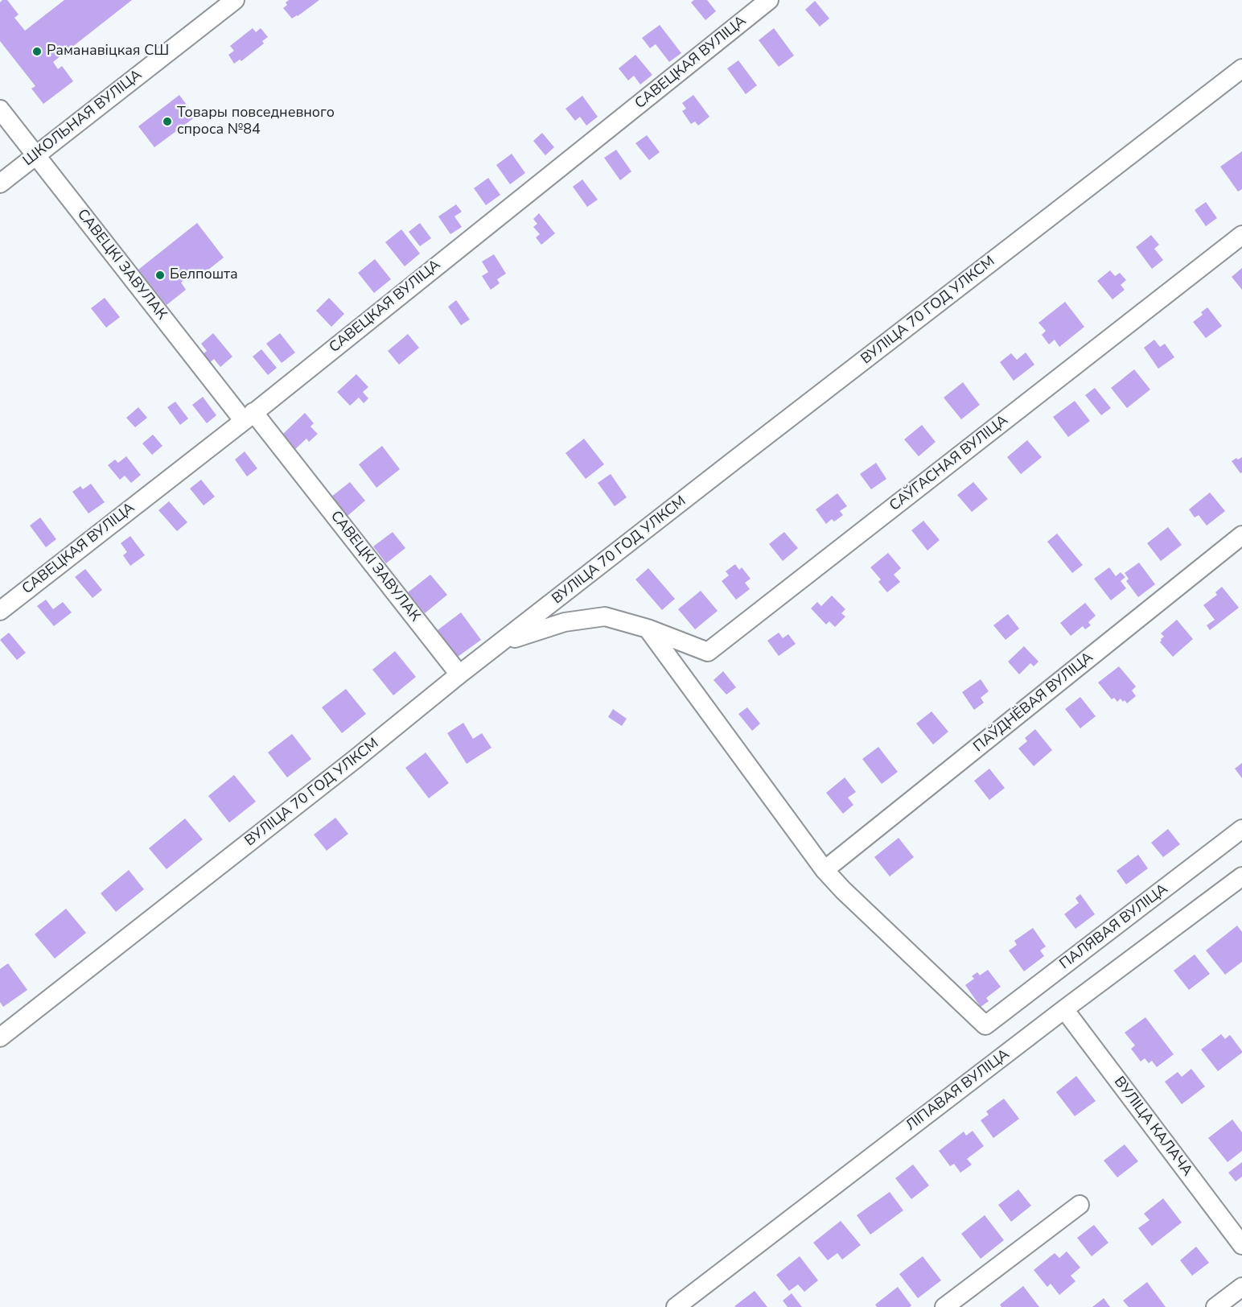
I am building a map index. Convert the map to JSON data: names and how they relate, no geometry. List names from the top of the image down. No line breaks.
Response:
{"streets":{"street":["САВЕЦКАЯ ВУЛІЦА","ШКОЛЬНАЯ ВУЛІЦА","САВЕЦКІ ЗАВУЛАК","ВУЛІЦА 70 ГОД УЛКСМ","САЎГАСНАЯ ВУЛІЦА","ПАЎДНЁВАЯ ВУЛІЦА","ПАЛЯВАЯ ВУЛІЦА","ЛІПАВАЯ ВУЛІЦА","ВУЛІЦА КАЛАЧА"]},"crossings":[["САВЕЦКАЯ ВУЛІЦА","САВЕЦКІ ЗАВУЛАК"],["ШКОЛЬНАЯ ВУЛІЦА","САВЕЦКІ ЗАВУЛАК"],["САВЕЦКІ ЗАВУЛАК","ВУЛІЦА 70 ГОД УЛКСМ"],["ПАЎДНЁВАЯ ВУЛІЦА","ПАЛЯВАЯ ВУЛІЦА"],["ЛІПАВАЯ ВУЛІЦА","ВУЛІЦА КАЛАЧА"]],"places":["Раманавіцкая СШ","Товары повседневного спроса №84","Белпошта"]}
